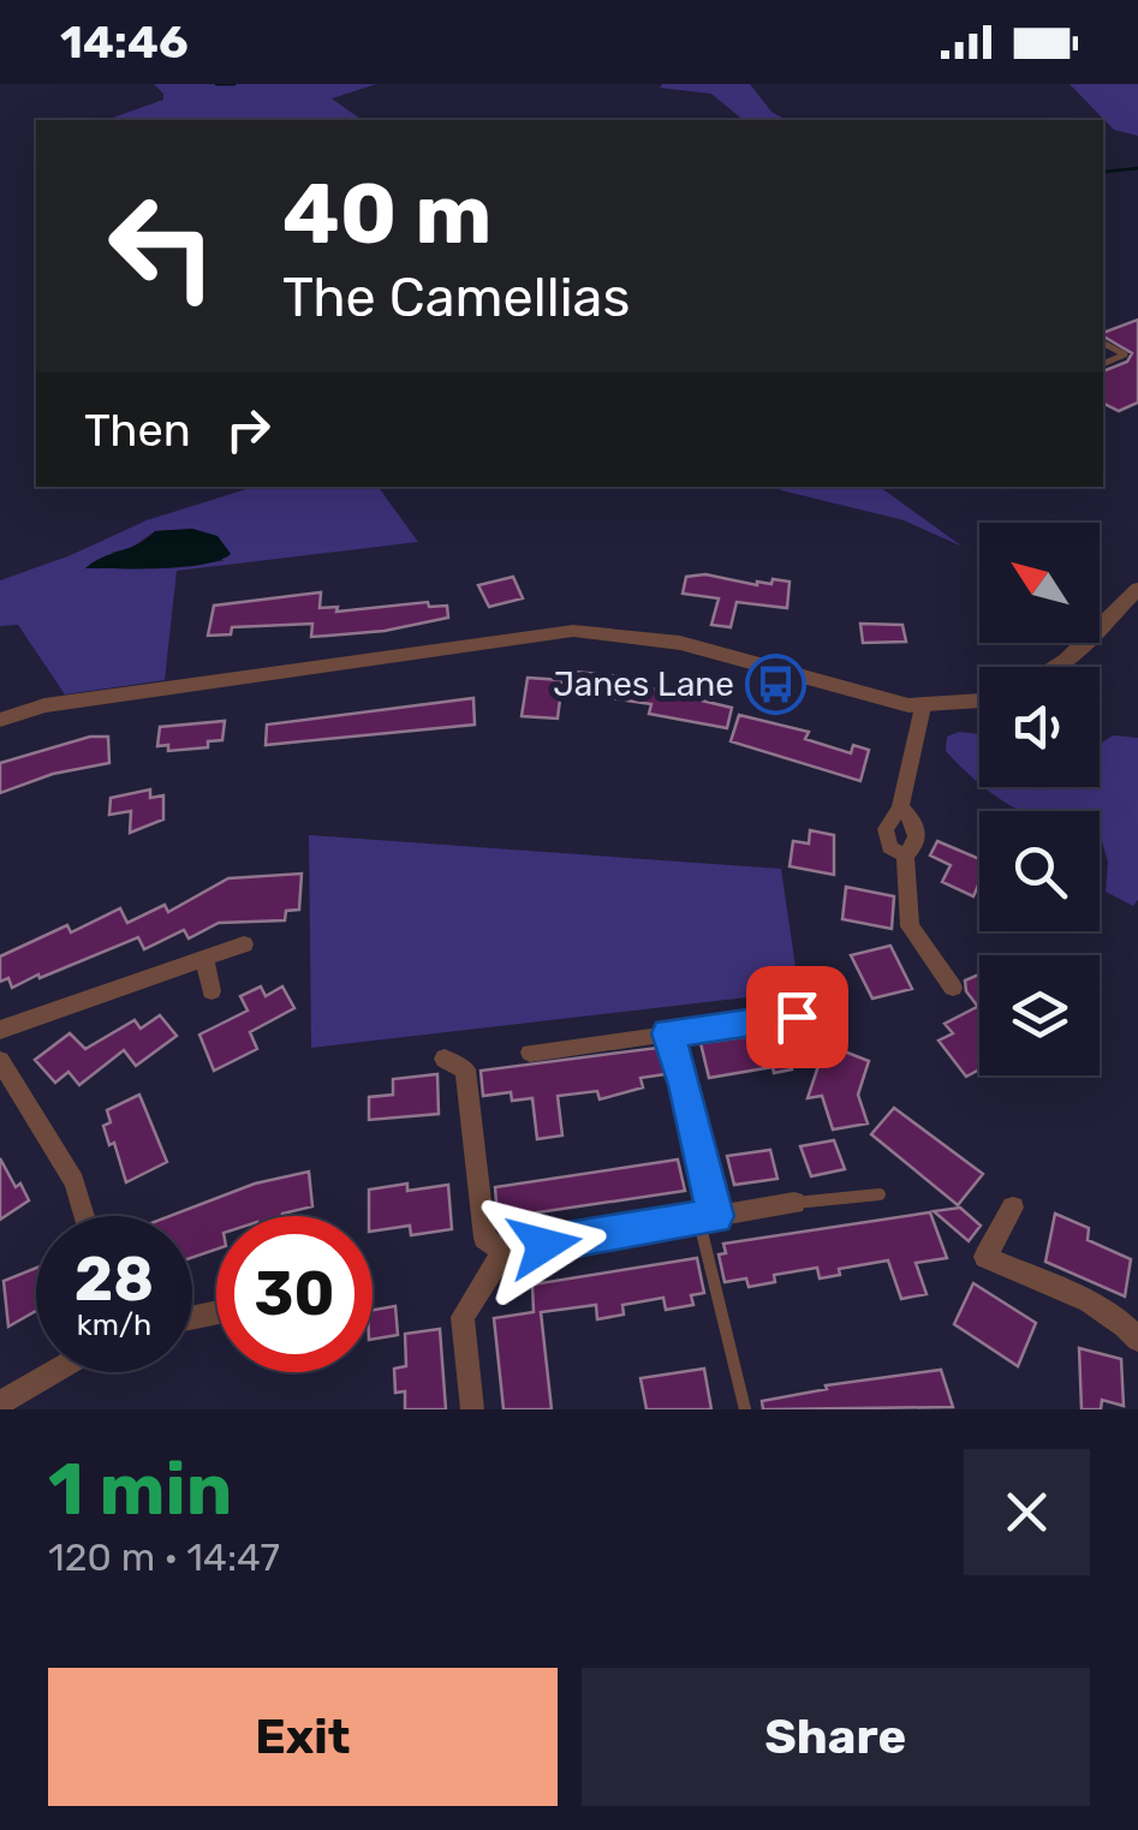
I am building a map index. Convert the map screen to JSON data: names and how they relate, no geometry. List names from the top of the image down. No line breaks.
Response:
{"places":{"bus stop":["Janes Lane"]},"north":"top left","page":{"status":"14:46","turn":["40 m","The Camellias"],"then":"Then","speed":"28 km/h","limit":"30","heading":["1 min","120 m · 14:47"],"buttons":["Exit","Share"]}}
